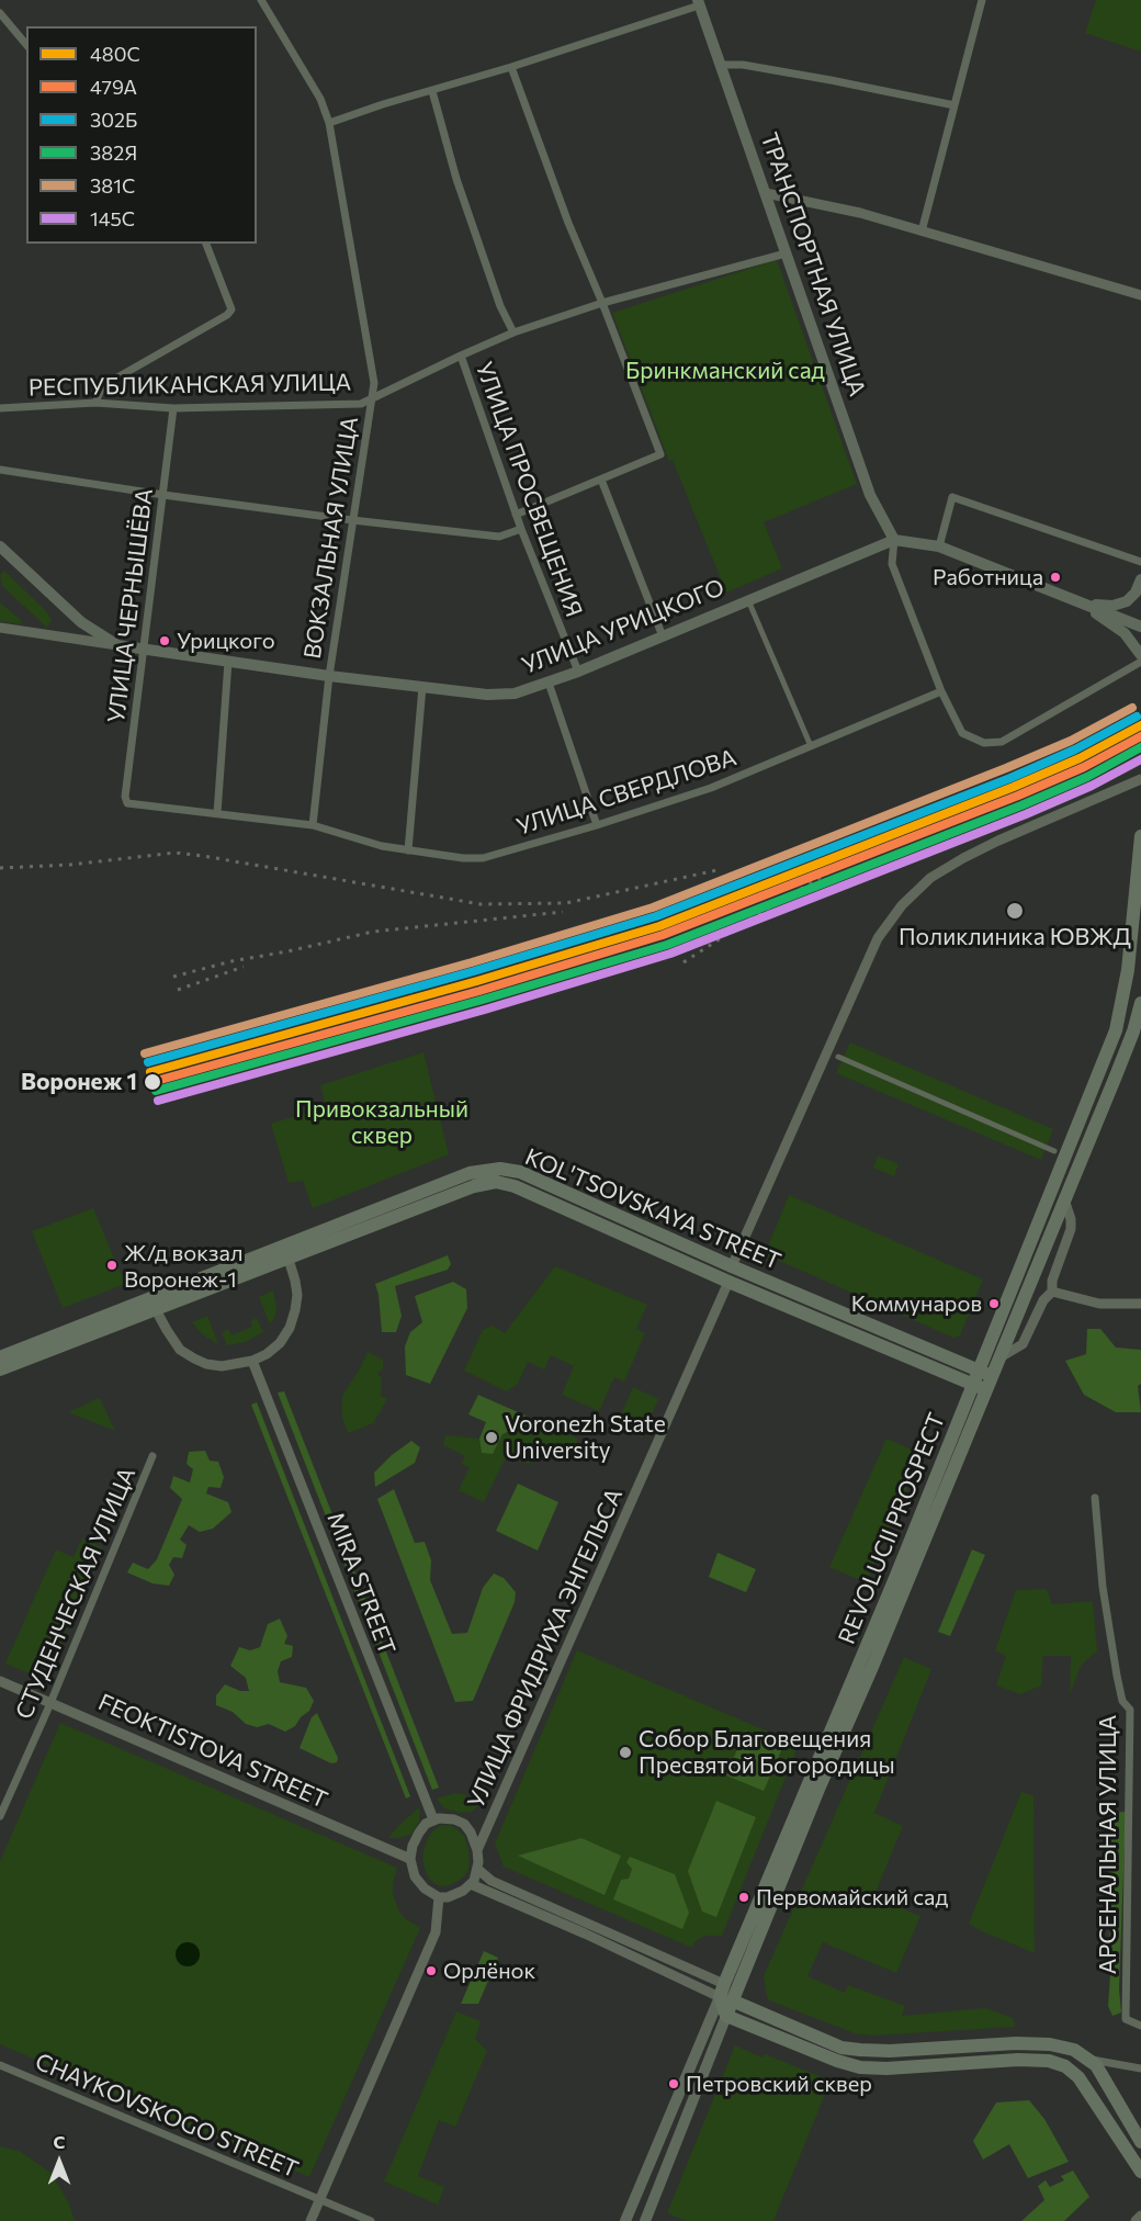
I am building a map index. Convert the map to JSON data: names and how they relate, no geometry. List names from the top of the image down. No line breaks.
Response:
{"streets":{"main road":["ТРАНСПОРТНАЯ УЛИЦА","УЛИЦА УРИЦКОГО","KOL'TSOVSKAYA STREET","REVOLUCII PROSPECT"],"street":["РЕСПУБЛИКАНСКАЯ УЛИЦА","УЛИЦА ПРОСВЕЩЕНИЯ","ВОКЗАЛЬНАЯ УЛИЦА","УЛИЦА ЧЕРНЫШЁВА","УЛИЦА СВЕРДЛОВА","MIRA STREET","СТУДЕНЧЕСКАЯ УЛИЦА","УЛИЦА ФРИДРИХА ЭНГЕЛЬСА","FEOKTISTOVA STREET","АРСЕНАЛЬНАЯ УЛИЦА","CHAYKOVSKOGO STREET"]},"crossings":[["ТРАНСПОРТНАЯ УЛИЦА","РЕСПУБЛИКАНСКАЯ УЛИЦА"],["ТРАНСПОРТНАЯ УЛИЦА","УЛИЦА УРИЦКОГО"],["РЕСПУБЛИКАНСКАЯ УЛИЦА","УЛИЦА ПРОСВЕЩЕНИЯ"],["РЕСПУБЛИКАНСКАЯ УЛИЦА","ВОКЗАЛЬНАЯ УЛИЦА"],["РЕСПУБЛИКАНСКАЯ УЛИЦА","УЛИЦА ЧЕРНЫШЁВА"],["УЛИЦА ПРОСВЕЩЕНИЯ","УЛИЦА УРИЦКОГО"],["ВОКЗАЛЬНАЯ УЛИЦА","УЛИЦА УРИЦКОГО"],["ВОКЗАЛЬНАЯ УЛИЦА","УЛИЦА СВЕРДЛОВА"],["УЛИЦА ЧЕРНЫШЁВА","УЛИЦА УРИЦКОГО"],["УЛИЦА ЧЕРНЫШЁВА","УЛИЦА СВЕРДЛОВА"],["KOL'TSOVSKAYA STREET","REVOLUCII PROSPECT"],["KOL'TSOVSKAYA STREET","УЛИЦА ФРИДРИХА ЭНГЕЛЬСА"],["MIRA STREET","УЛИЦА ФРИДРИХА ЭНГЕЛЬСА"],["MIRA STREET","FEOKTISTOVA STREET"],["СТУДЕНЧЕСКАЯ УЛИЦА","FEOKTISTOVA STREET"],["УЛИЦА ФРИДРИХА ЭНГЕЛЬСА","FEOKTISTOVA STREET"]],"parks":["Бринкманский сад","Привокзальный сквер"],"places":["Работница","Урицкого","Поликлиника ЮВЖД","Воронеж 1","Ж/д вокзал Воронеж-1","Коммунаров","Voronezh State University","Собор Благовещения Пресвятой Богородицы","Первомайский сад","Орлёнок","Петровский сквер"],"lines":["transit line 381С","transit line 302Б","transit line 480С","transit line 479А","transit line 382Я","transit line 145С"],"legend":["480С","479А","302Б","382Я","381С","145С"],"north":"top"}
